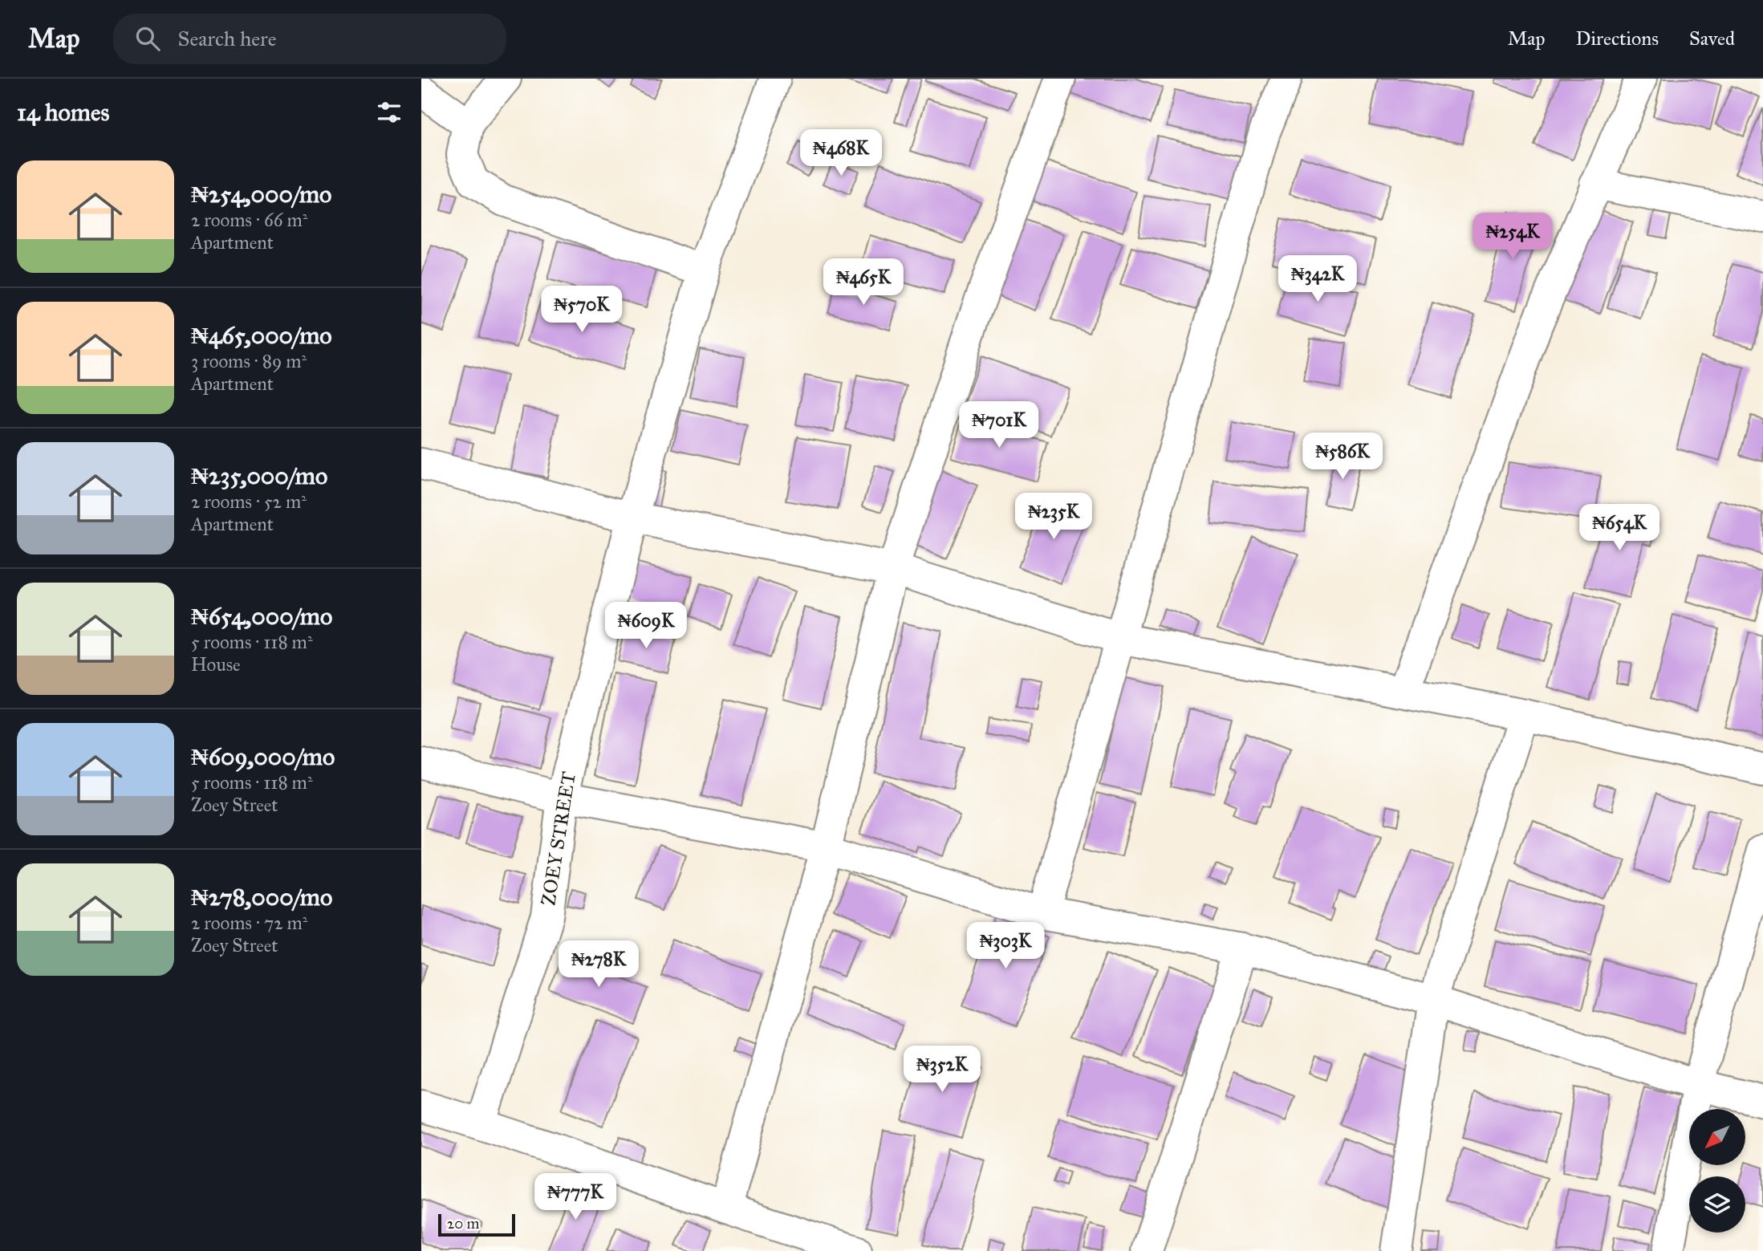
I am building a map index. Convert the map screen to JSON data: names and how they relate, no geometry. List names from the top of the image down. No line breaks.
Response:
{"streets":{"street":["ZOEY STREET"]},"scale_bar":"20 m","north":"bottom left","page":{"header":"Map","search":"Search here","nav":["Map","Directions","Saved"],"heading":"14 homes","price":["₦468K","₦254K","₦342K","₦465K","₦570K","₦701K","₦586K","₦235K","₦654K","₦609K","₦303K","₦278K","₦352K","₦777K"],"list":[{"name":"₦254,000/mo","note":"2 rooms · 66 m² · Apartment"},{"name":"₦465,000/mo","note":"3 rooms · 89 m² · Apartment"},{"name":"₦235,000/mo","note":"2 rooms · 52 m² · Apartment"},{"name":"₦654,000/mo","note":"5 rooms · 118 m² · House"},{"name":"₦609,000/mo","note":"5 rooms · 118 m² · Zoey Street"},{"name":"₦278,000/mo","note":"2 rooms · 72 m² · Zoey Street"}],"scale":"20 m"}}
